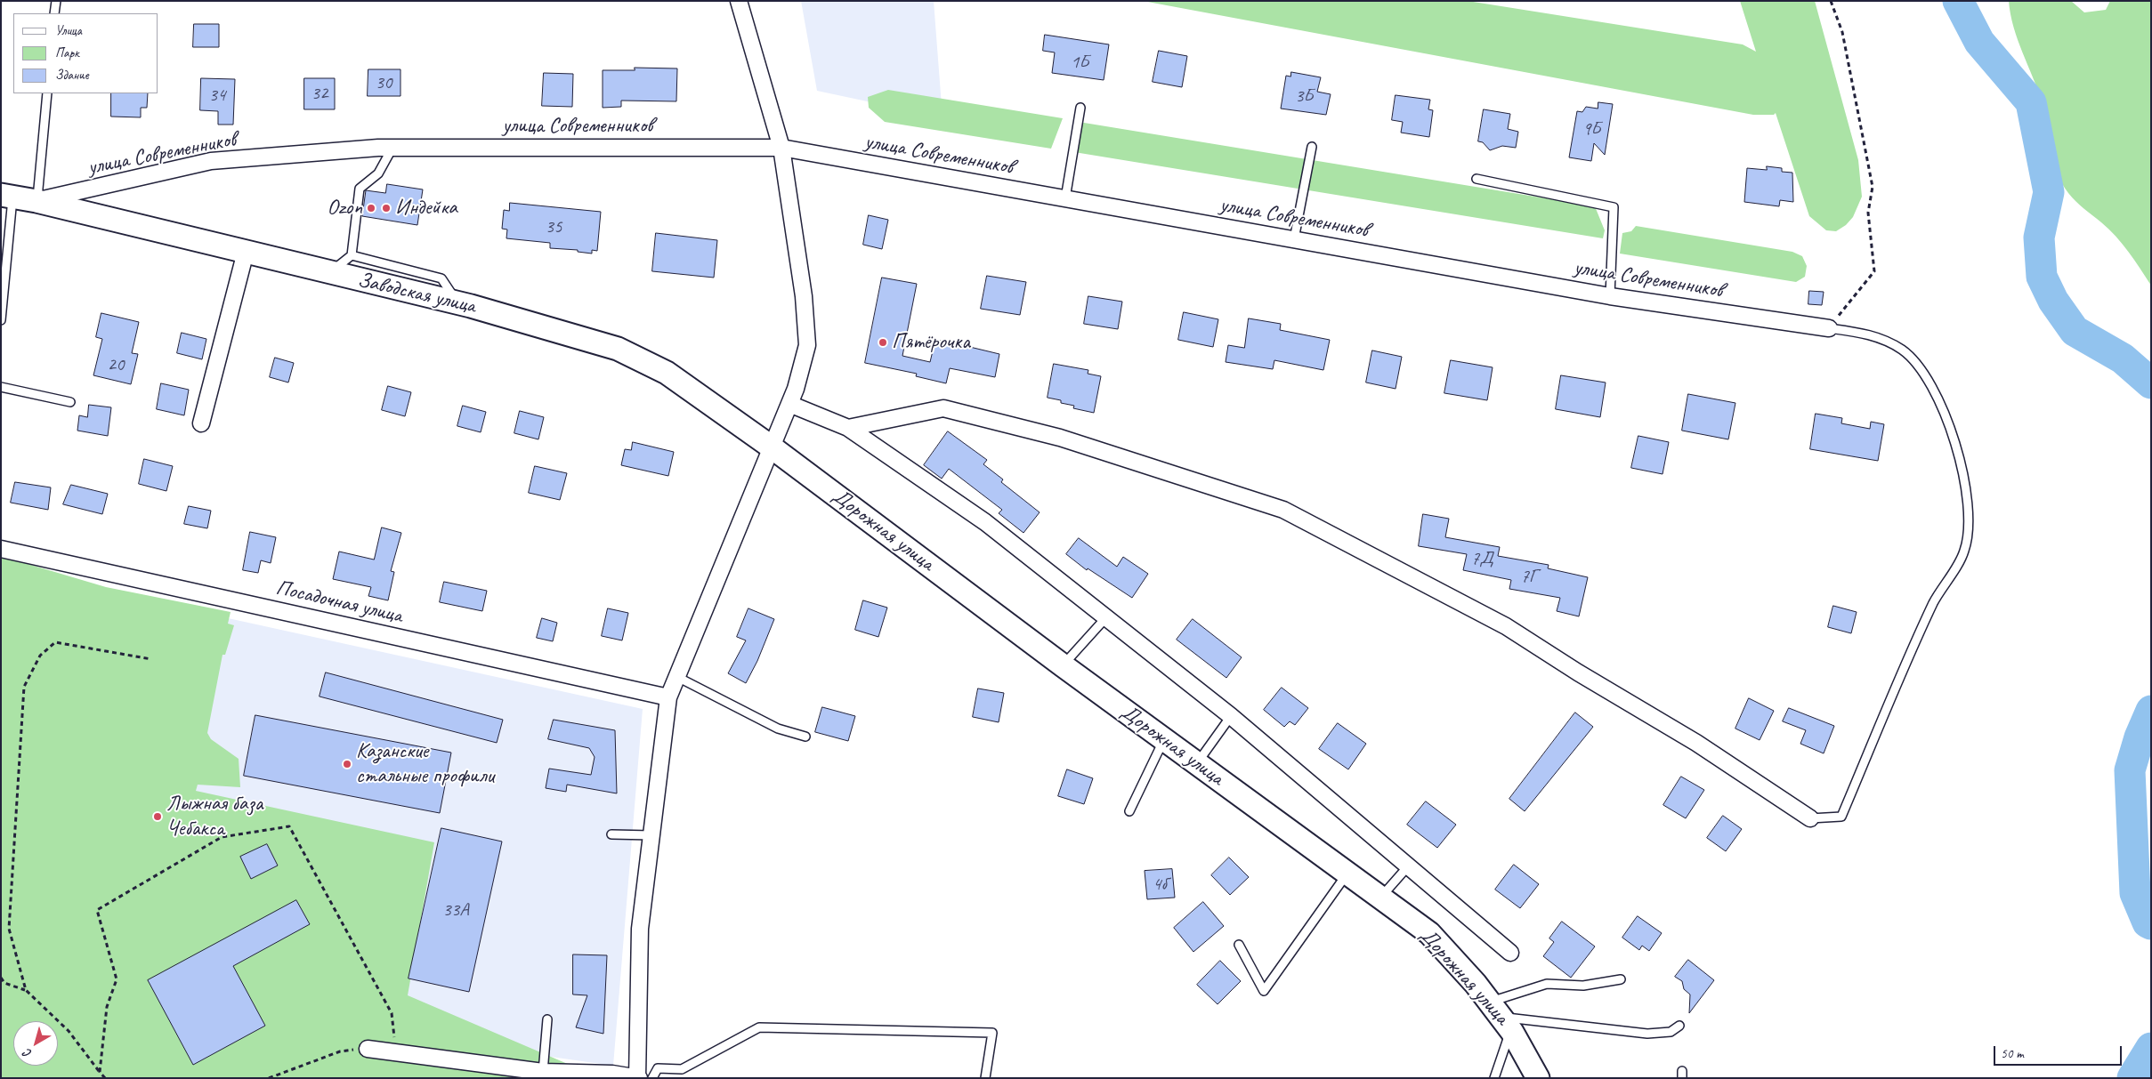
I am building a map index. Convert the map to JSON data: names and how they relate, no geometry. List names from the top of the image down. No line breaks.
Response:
{"streets":{"street":["улица Современников","Заводская улица","Дорожная улица","Посадочная улица"]},"crossings":[["улица Современников","Заводская улица"],["Заводская улица","Дорожная улица"]],"places":["Ozon","Индейка","Пятёрочка","Казанские стальные профили","Лыжная база Чебакса"],"house_numbers":["1Б","30","32","34","3Б","9Б","35","20","7Д","7Г","4б","33А"],"legend":["Улица","Парк","Здание"],"scale_bar":"50 m","north":"bottom left"}
